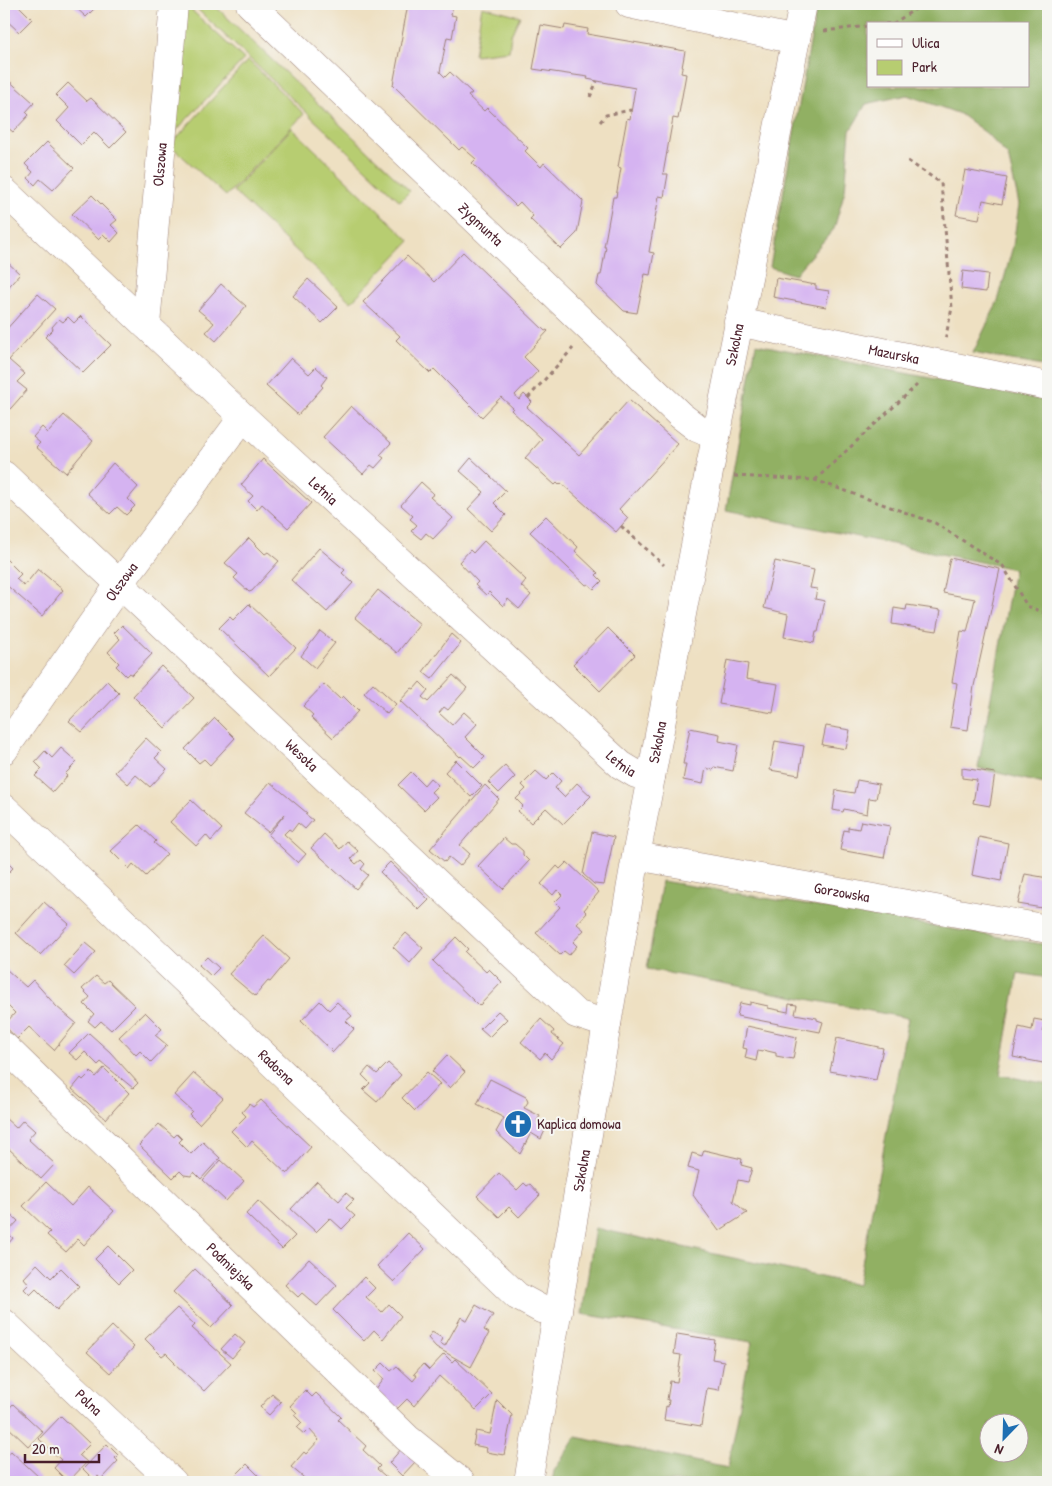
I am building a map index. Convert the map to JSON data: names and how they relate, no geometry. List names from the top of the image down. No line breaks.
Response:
{"streets":{"street":["Olszowa","Zygmunta","Szkolna","Mazurska","Letnia","Wesoła","Gorzowska","Radosna","Podmiejska","Polna"]},"crossings":[["Olszowa","Letnia"],["Olszowa","Wesoła"],["Zygmunta","Szkolna"],["Szkolna","Mazurska"],["Szkolna","Letnia"],["Szkolna","Wesoła"],["Szkolna","Gorzowska"],["Szkolna","Radosna"]],"places":{"church":["Kaplica domowa"]},"legend":["Ulica","Park"],"scale_bar":"20 m","north":"bottom left"}
